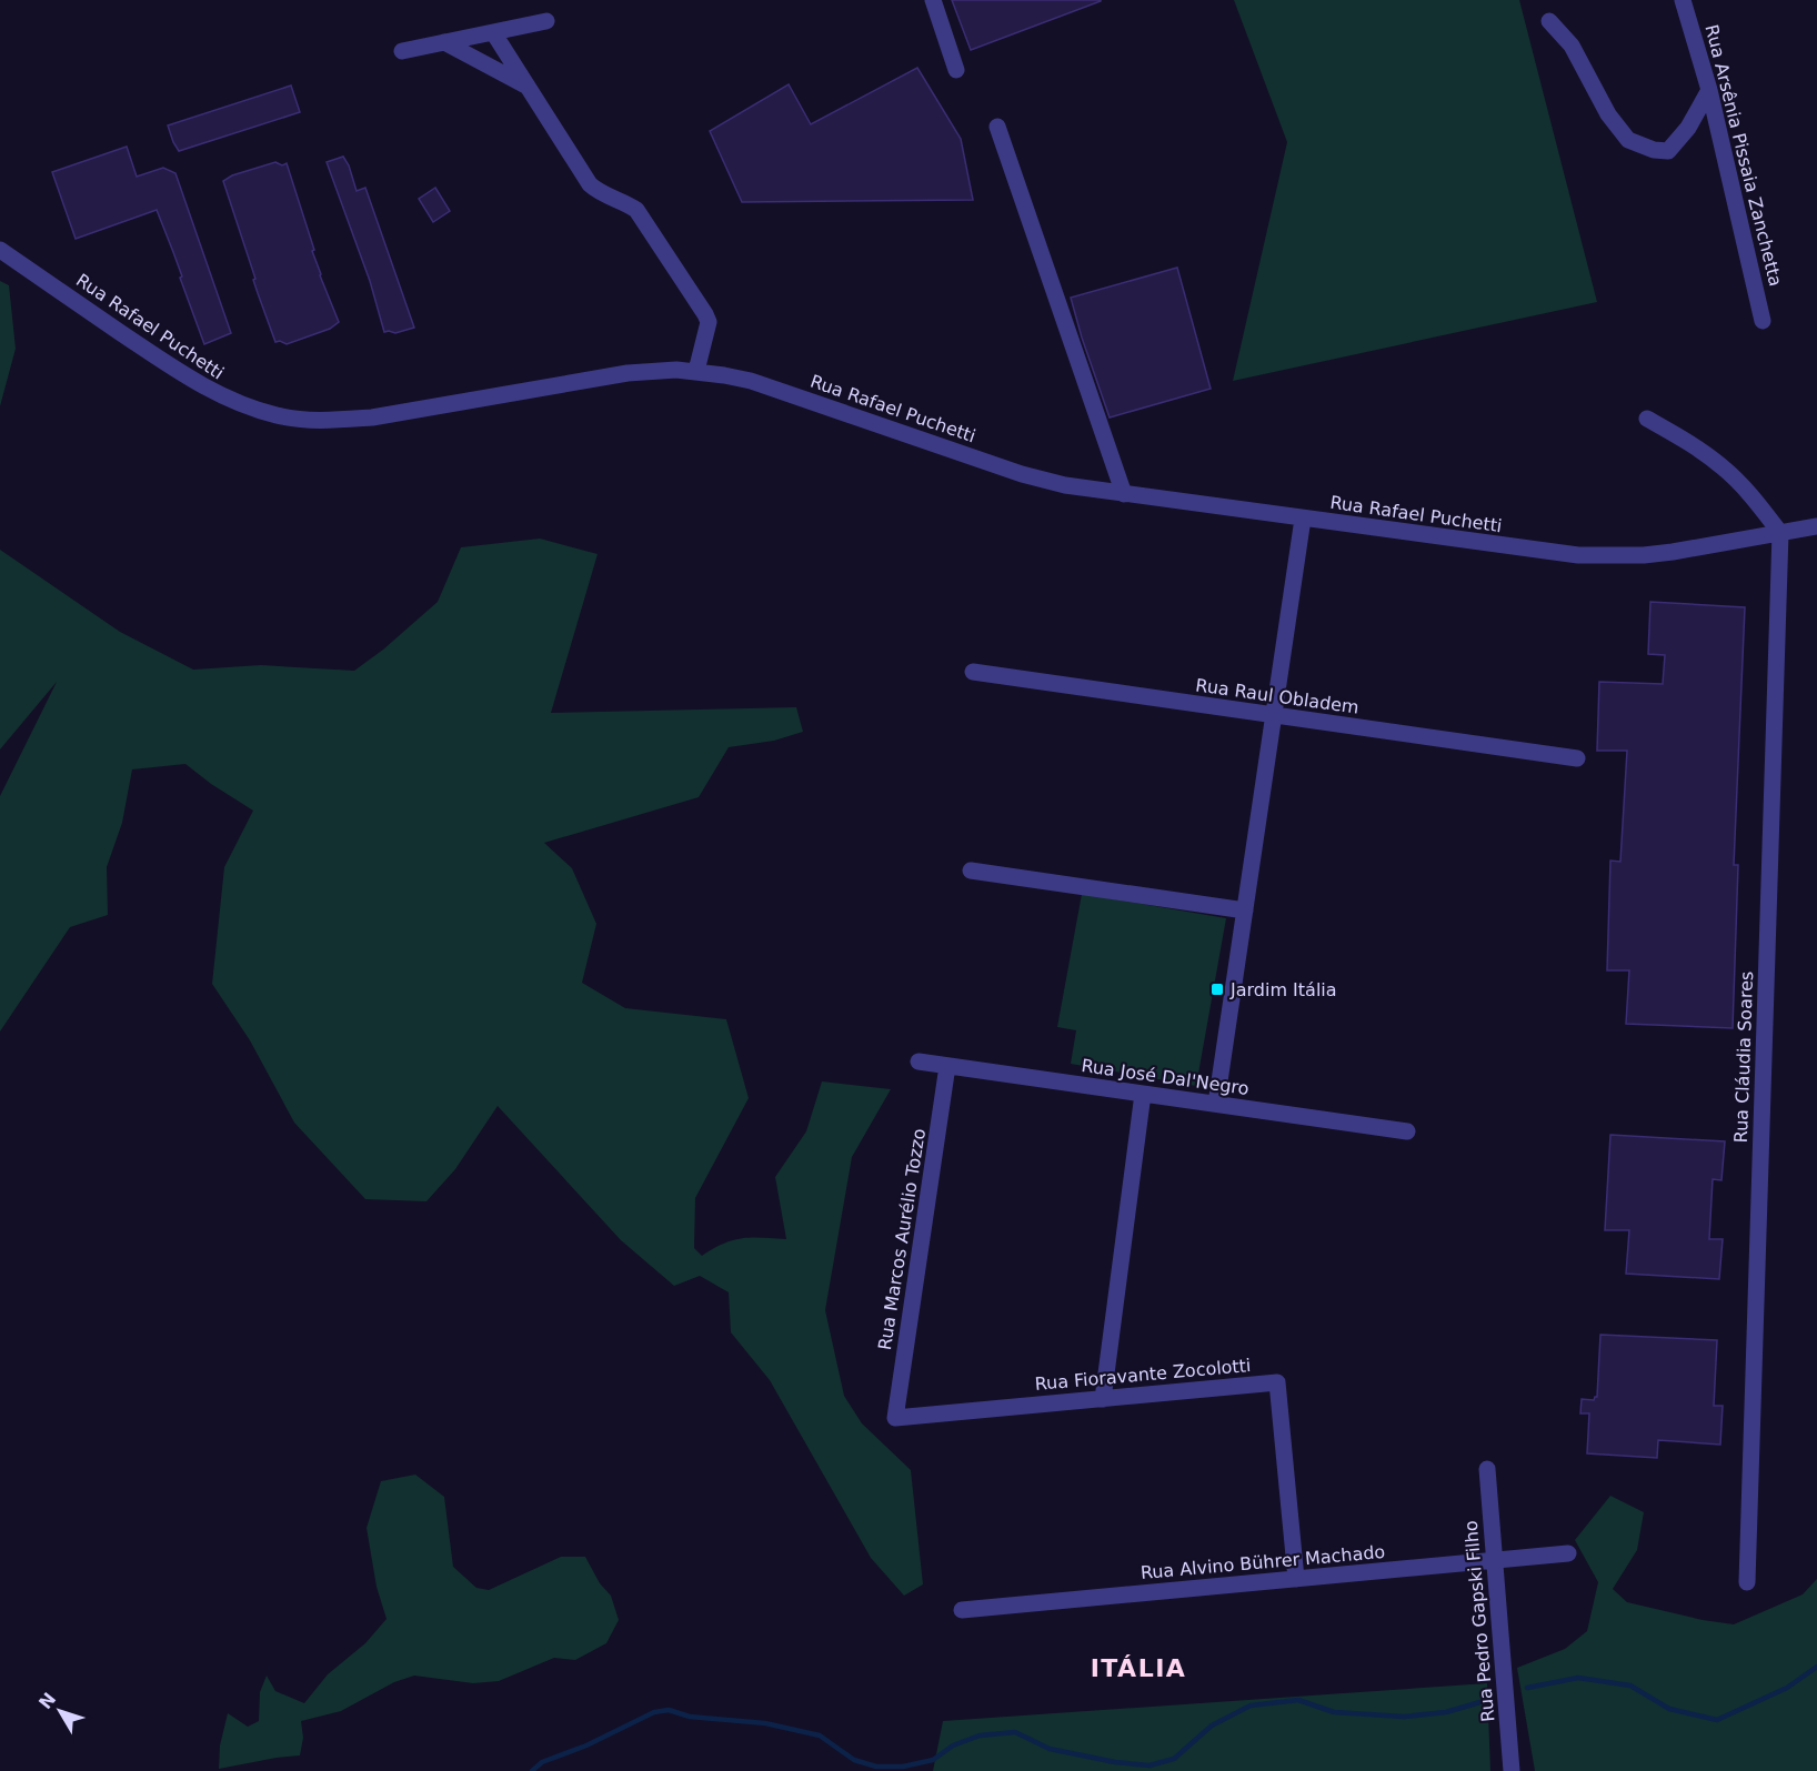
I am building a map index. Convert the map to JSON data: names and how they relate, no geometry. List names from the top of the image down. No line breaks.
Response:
{"streets":{"street":["Rua Arsênia Pissaia Zanchetta","Rua Rafael Puchetti","Rua Raul Obladem","Rua Cláudia Soares","Rua José Dal'Negro","Rua Marcos Aurélio Tozzo","Rua Fioravante Zocolotti","Rua Alvino Bührer Machado","Rua Pedro Gapski Filho"]},"crossings":[["Rua Rafael Puchetti","Rua Cláudia Soares"],["Rua José Dal'Negro","Rua Marcos Aurélio Tozzo"],["Rua Marcos Aurélio Tozzo","Rua Fioravante Zocolotti"],["Rua Fioravante Zocolotti","Rua Alvino Bührer Machado"],["Rua Alvino Bührer Machado","Rua Pedro Gapski Filho"]],"districts":["ITÁLIA"],"places":{"transit":["Jardim Itália"]},"north":"top left"}
